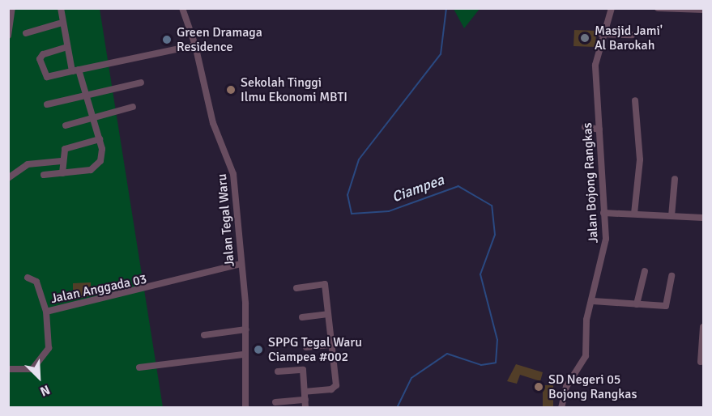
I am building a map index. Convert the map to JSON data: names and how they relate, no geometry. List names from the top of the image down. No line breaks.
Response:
{"streets":{"street":["Jalan Bojong Rangkas","Jalan Tegal Waru","Jalan Anggada 03"]},"crossings":[["Jalan Tegal Waru","Jalan Anggada 03"]],"water":["Ciampea"],"places":["Masjid Jami' Al Barokah","Green Dramaga Residence","Sekolah Tinggi Ilmu Ekonomi MBTI","SPPG Tegal Waru Ciampea #002","SD Negeri 05 Bojong Rangkas"],"north":"bottom right"}
